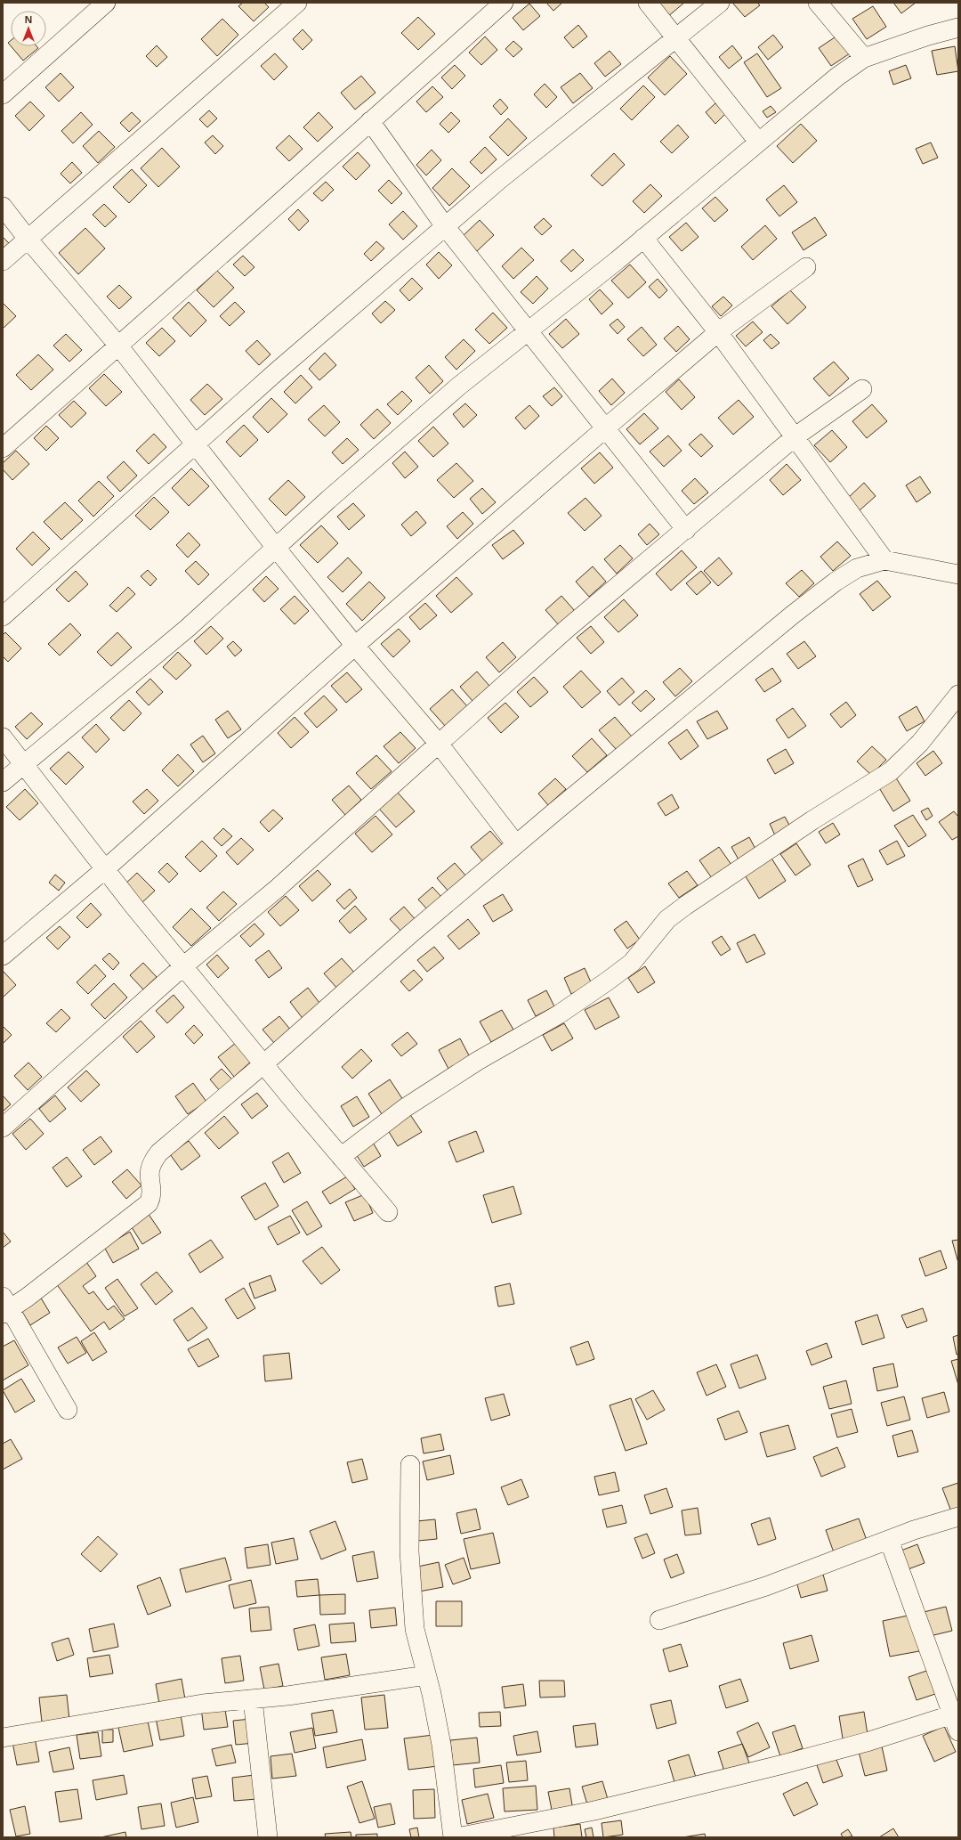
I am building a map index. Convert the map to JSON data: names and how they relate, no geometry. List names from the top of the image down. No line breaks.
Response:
{"north":"top"}
